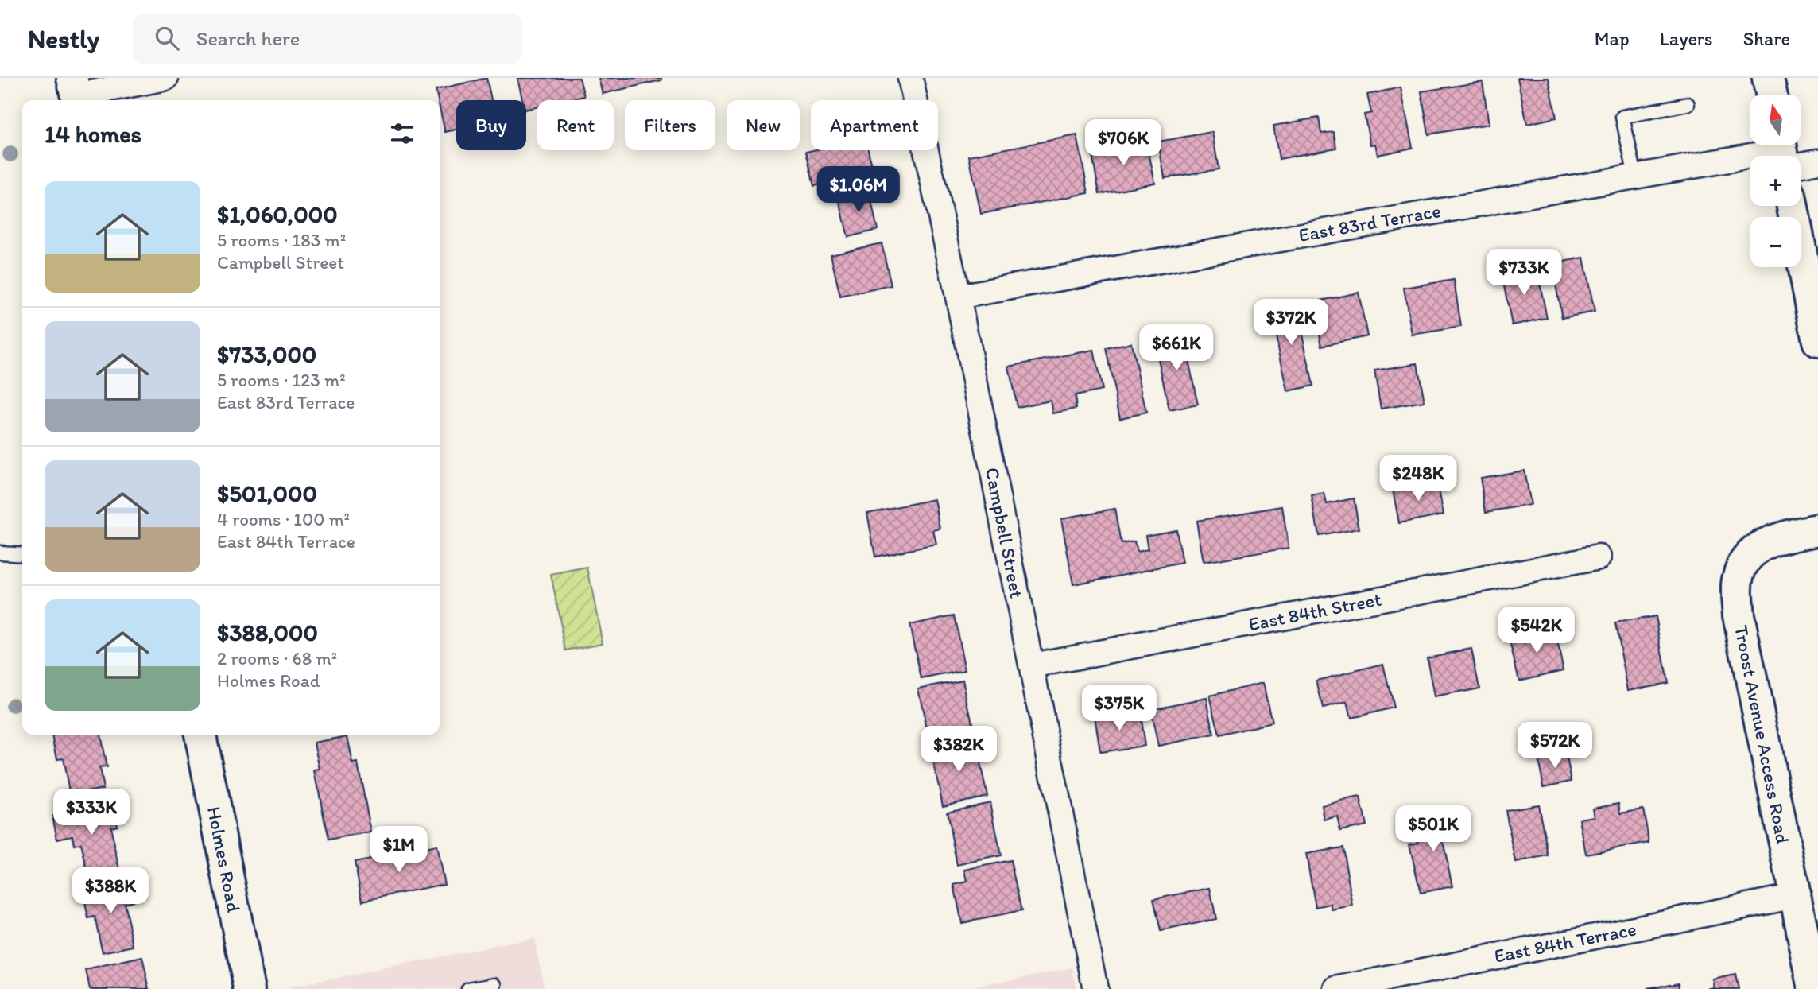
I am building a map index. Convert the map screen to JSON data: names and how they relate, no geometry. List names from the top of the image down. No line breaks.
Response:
{"streets":{"street":["East 83rd Terrace","Campbell Street","East 84th Street","Troost Avenue Access Road","Holmes Road","East 84th Terrace"]},"crossings":[["East 83rd Terrace","Campbell Street"],["Campbell Street","East 84th Street"],["Troost Avenue Access Road","East 84th Terrace"]],"north":"top","page":{"header":"Nestly","search":"Search here","nav":["Map","Layers","Share"],"map_buttons":["+","−"],"chip":["Buy","Rent","Filters","New","Apartment"],"heading":"14 homes","price":["$706K","$1.06M","$733K","$372K","$661K","$248K","$542K","$375K","$572K","$382K","$333K","$501K","$1M","$388K"],"list":[{"name":"$1,060,000","note":"5 rooms · 183 m² · Campbell Street"},{"name":"$733,000","note":"5 rooms · 123 m² · East 83rd Terrace"},{"name":"$501,000","note":"4 rooms · 100 m² · East 84th Terrace"},{"name":"$388,000","note":"2 rooms · 68 m² · Holmes Road"}]}}
